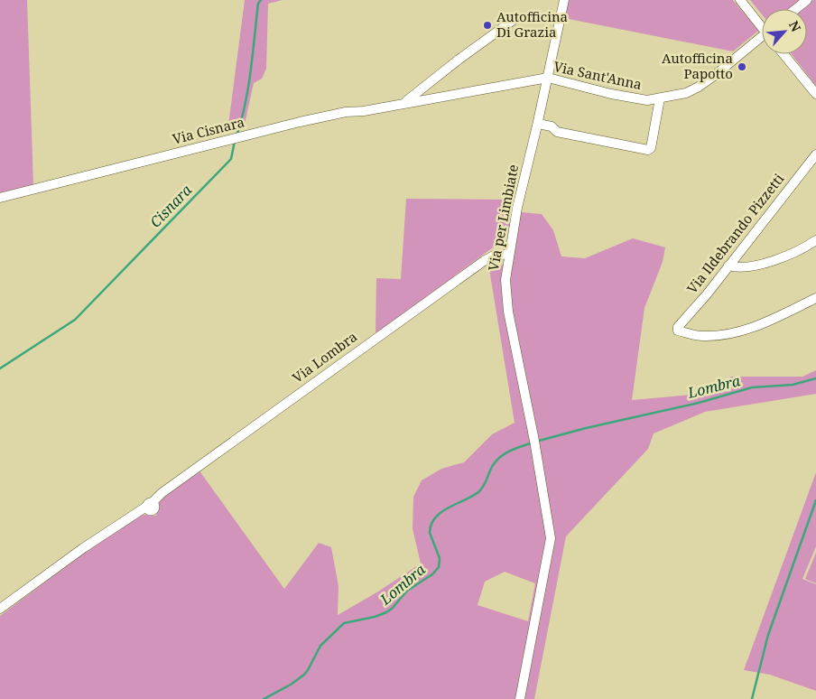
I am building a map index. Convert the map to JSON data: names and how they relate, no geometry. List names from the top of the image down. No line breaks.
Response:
{"streets":{"street":["Via Sant'Anna","Via Cisnara","Via per Limbiate","Via Ildebrando Pizzetti","Via Lombra"]},"crossings":[["Via Sant'Anna","Via Cisnara"],["Via Sant'Anna","Via per Limbiate"],["Via per Limbiate","Via Lombra"]],"water":["Cisnara","Lombra"],"places":["Autofficina Di Grazia","Autofficina Papotto"],"north":"top right"}
